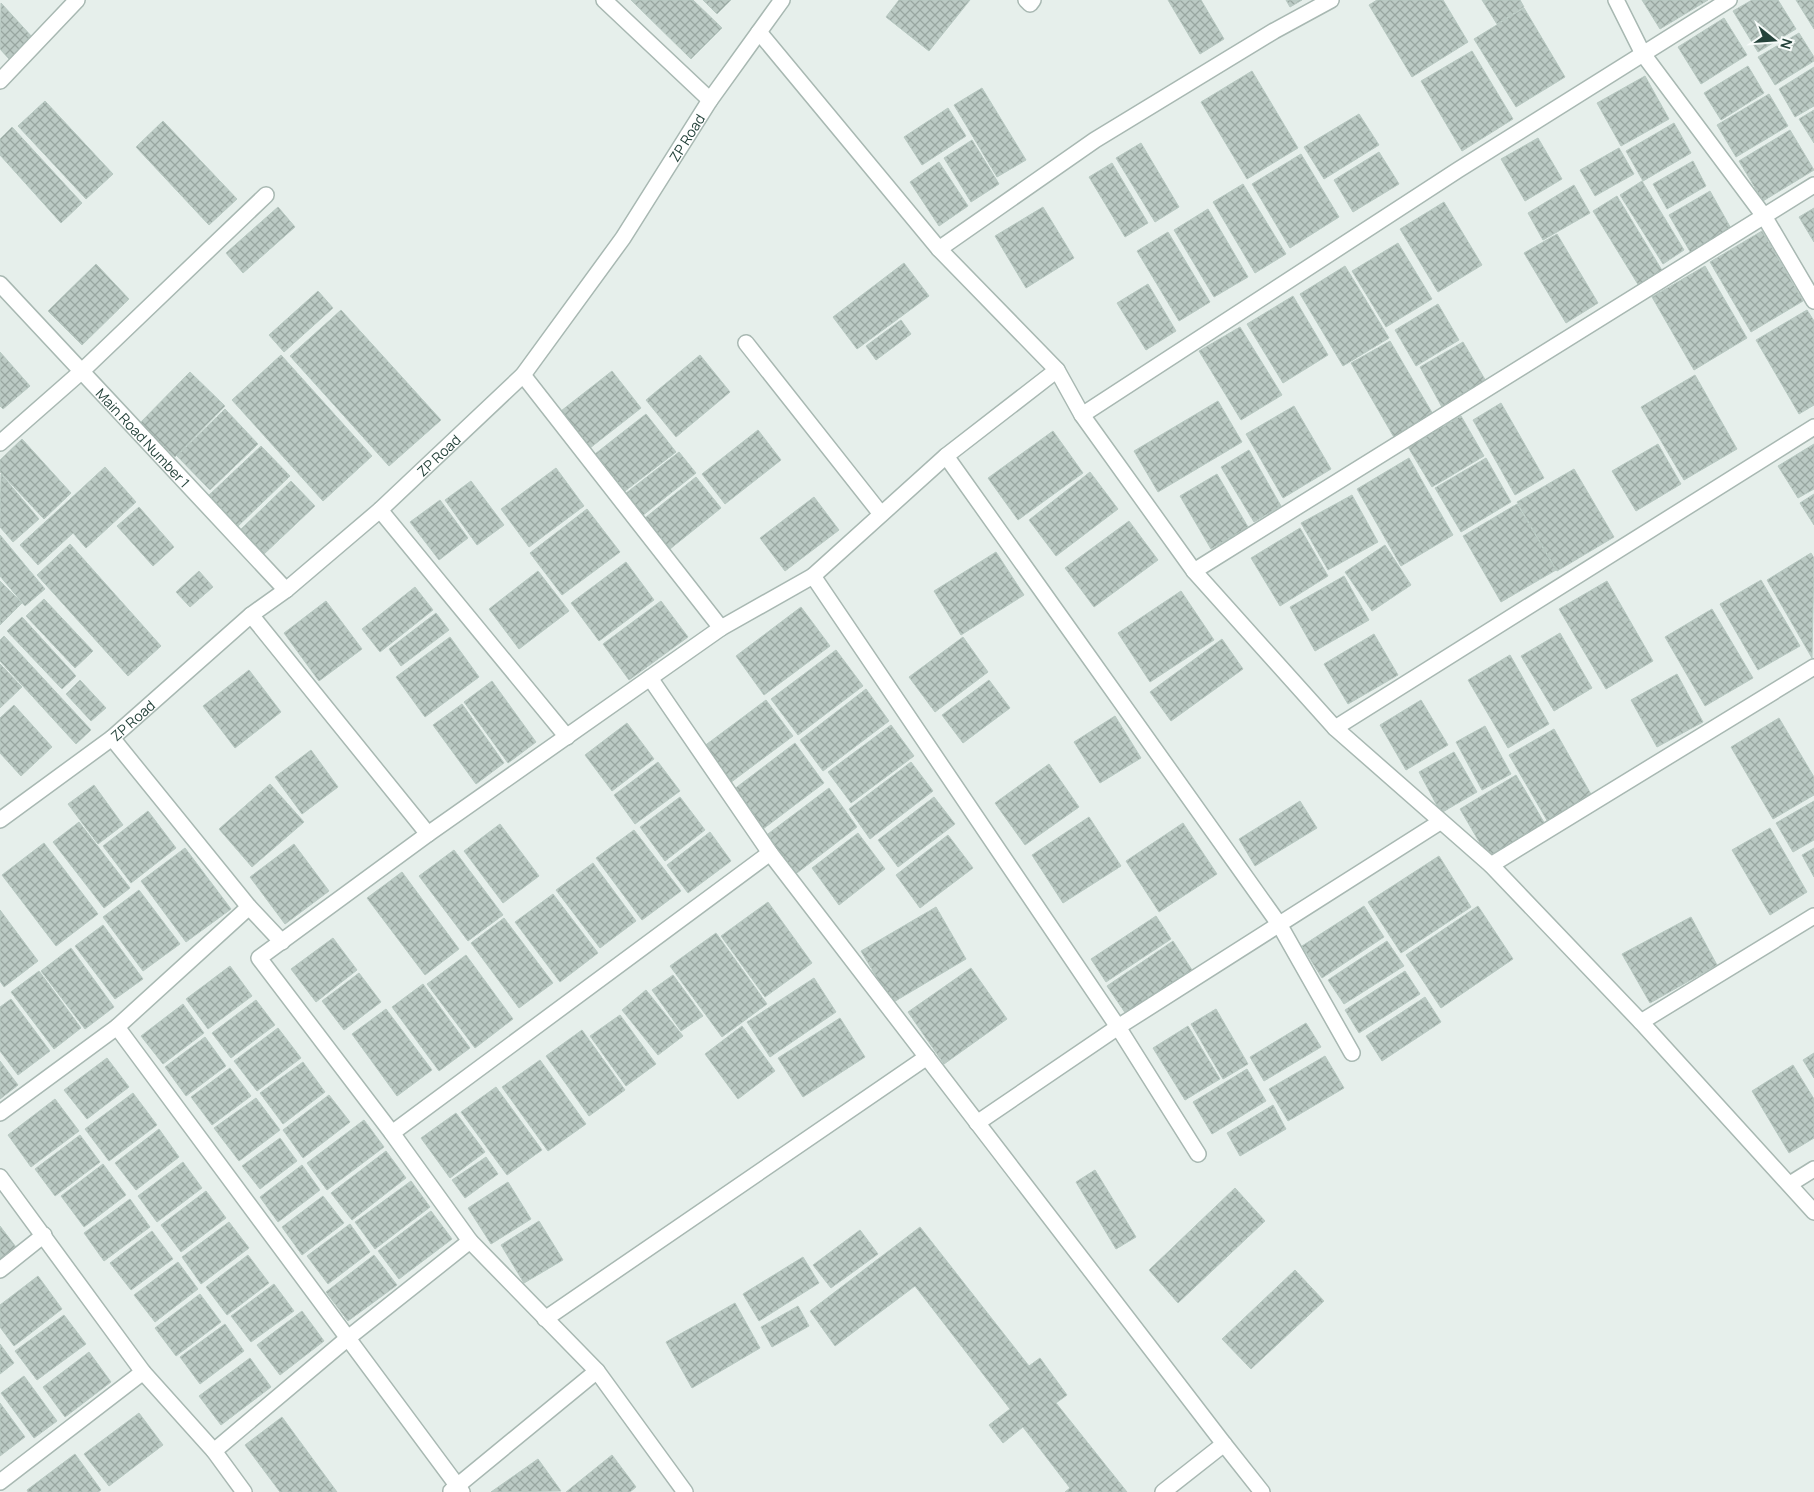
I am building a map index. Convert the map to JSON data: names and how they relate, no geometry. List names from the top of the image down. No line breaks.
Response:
{"streets":{"street":["ZP Road","Main Road Number 1"]},"crossings":[["ZP Road","Main Road Number 1"]],"north":"right"}
